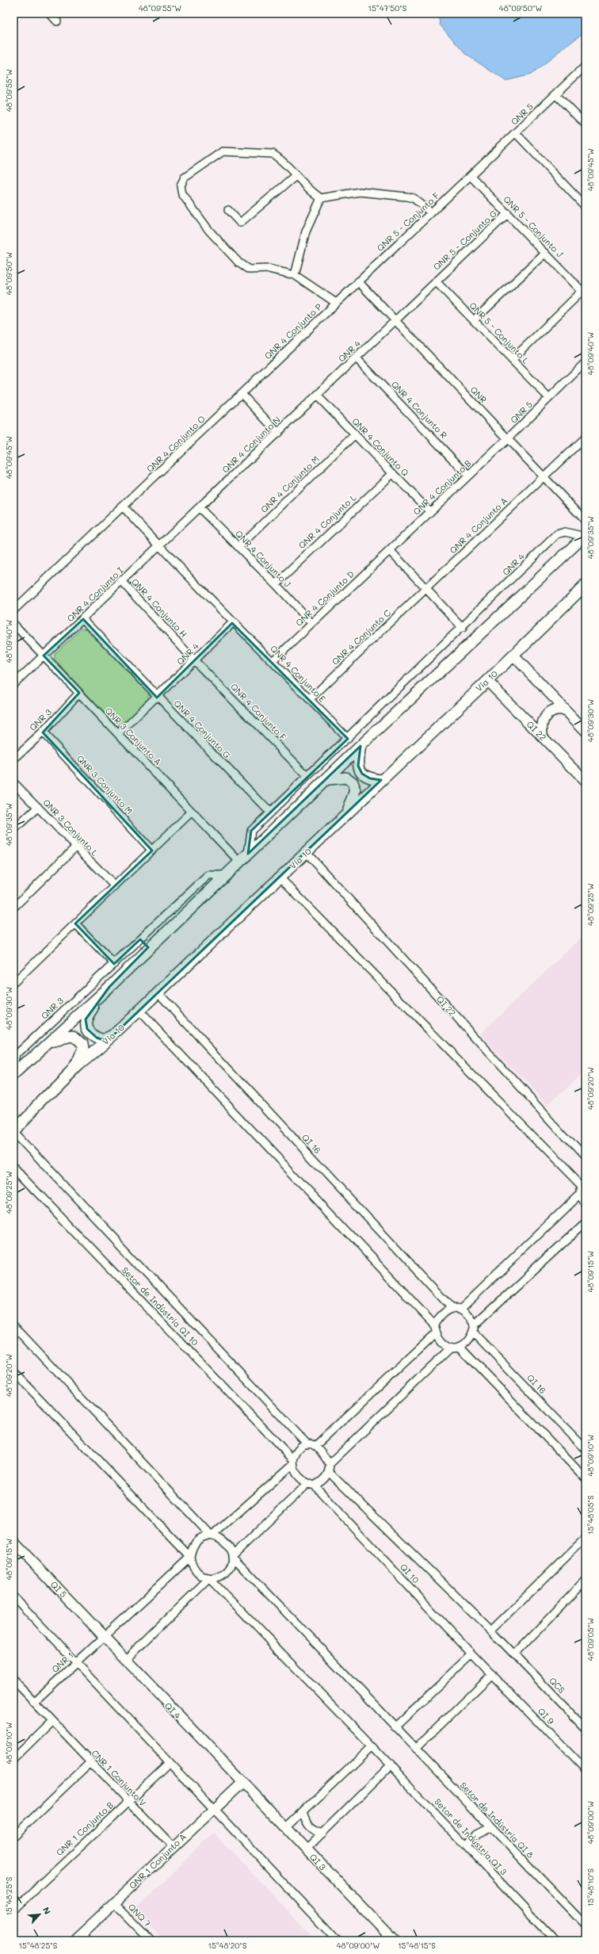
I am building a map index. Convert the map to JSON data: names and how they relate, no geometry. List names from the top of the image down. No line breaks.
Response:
{"streets":{"main road":["Via 10"],"street":["QNR 5","QNR 5 - Conjunto F","QNR 5 - Conjunto J","QNR 5 - Conjunto G","QNR 4 Conjunto P","QNR 5 - Conjunto L","QNR 4","QNR","QNR 4 Conjunto R","QNR 4 Conjunto O","QNR 4 Conjunto N","QNR 4 Conjunto Q","QNR 4 Conjunto M","QNR 4 Conjunto B","QNR 4 Conjunto L","QNR 4 Conjunto A","QNR 4 Conjunto J","QNR 4 Conjunto I","QNR 4 Conjunto D","QNR 4 Conjunto H","QNR 4 Conjunto C","QNR 4 Conjunto E","QNR 4 Conjunto F","QNR 3","QNR 4 Conjunto G","QI 22","QNR 3 Conjunto A","QNR 3 Conjunto M","QNR 3 Conjunto L","QI 16","Setor de Indústria QI 10","QI 10","QI 5","QNR 1","QCS","QI 4","QI 9","CNR 1 Conjunto V","Setor de Indústria QI 8","QNR 1 Conjunto B","Setor de Indústria QI 3","QNR 1 Conjunto A","QI 3","QNQ 7"]},"crossings":[["QNR 5","QNR 5 - Conjunto F"],["QNR 5","QNR 5 - Conjunto J"],["QNR 5","QNR 5 - Conjunto L"],["QNR 5","QNR"],["QNR 5","QNR 4 Conjunto B"],["QNR 5 - Conjunto F","QNR 5 - Conjunto J"],["QNR 5 - Conjunto F","QNR 4 Conjunto P"],["QNR 5 - Conjunto F","QNR"],["QNR 5 - Conjunto J","QNR 5 - Conjunto G"],["QNR 5 - Conjunto G","QNR 5 - Conjunto L"],["QNR 4 Conjunto P","QNR"],["QNR 4 Conjunto P","QNR 4 Conjunto O"],["QNR 4","QNR"],["QNR 4","QNR 4 Conjunto R"],["QNR 4","QNR 4 Conjunto N"],["QNR 4","QNR 4 Conjunto Q"],["QNR 4","QNR 4 Conjunto H"],["QNR 4","QNR 4 Conjunto E"],["QNR 4","QNR 4 Conjunto F"],["QNR 4","QNR 4 Conjunto G"],["QNR","QNR 4 Conjunto B"],["QNR","QNR 4 Conjunto A"],["QNR 4 Conjunto R","QNR 4 Conjunto B"],["QNR 4 Conjunto N","QNR 4 Conjunto Q"],["QNR 4 Conjunto N","QNR 4 Conjunto J"],["QNR 4 Conjunto Q","QNR 4 Conjunto M"],["QNR 4 Conjunto Q","QNR 4 Conjunto B"],["QNR 4 Conjunto Q","QNR 4 Conjunto L"],["QNR 4 Conjunto M","QNR 4 Conjunto J"],["QNR 4 Conjunto B","QNR 4 Conjunto D"],["QNR 4 Conjunto L","QNR 4 Conjunto J"],["QNR 4 Conjunto A","QNR 4 Conjunto C"],["QNR 4 Conjunto J","QNR 4 Conjunto D"],["QNR 4 Conjunto I","QNR 4 Conjunto H"],["QNR 4 Conjunto I","QNR 3 Conjunto A"],["QNR 4 Conjunto D","QNR 4 Conjunto E"],["QNR 4 Conjunto H","QNR 4 Conjunto F"],["QNR 4 Conjunto C","QNR 4 Conjunto E"],["Via 10","QI 22"],["Via 10","QI 16"],["QNR 3","QNR 3 Conjunto A"],["QNR 3","QNR 3 Conjunto M"],["Setor de Indústria QI 10","QI 10"],["Setor de Indústria QI 10","QCS"],["QI 10","QCS"],["QI 10","QI 9"],["QI 5","QNR 1"],["QI 5","QI 4"],["QNR 1","QI 4"],["QNR 1","Setor de Indústria QI 8"],["QNR 1","Setor de Indústria QI 3"],["QI 4","QNR 1 Conjunto A"],["QI 4","QI 3"],["CNR 1 Conjunto V","QNR 1 Conjunto B"],["CNR 1 Conjunto V","QNR 1 Conjunto A"],["Setor de Indústria QI 8","Setor de Indústria QI 3"],["QNR 1 Conjunto A","QI 3"],["QNR 1 Conjunto A","QNQ 7"]],"north":"top right","coordinates":["48°09'55\"W","15°47'50\"S","48°09'50\"W","48°09'45\"W","48°09'40\"W","48°09'35\"W","48°09'30\"W","48°09'25\"W","48°09'20\"W","48°09'15\"W","48°09'10\"W","15°48'05\"S","48°09'05\"W","48°09'00\"W","15°48'10\"S","15°48'25\"S","15°48'20\"S","15°48'15\"S"]}
